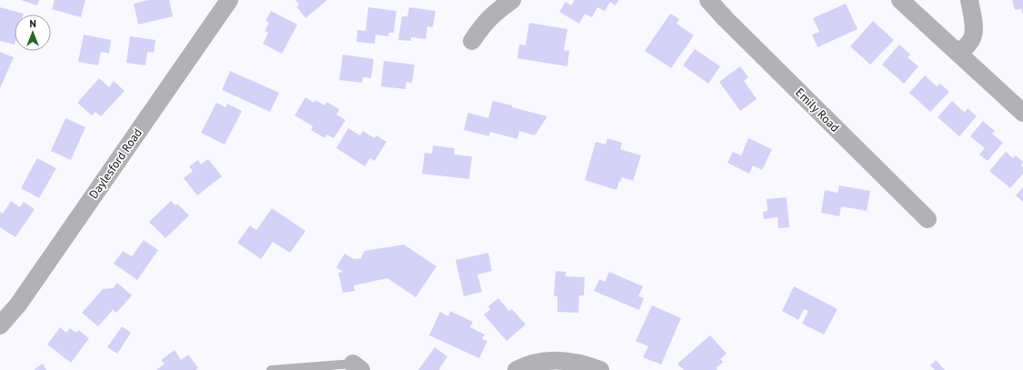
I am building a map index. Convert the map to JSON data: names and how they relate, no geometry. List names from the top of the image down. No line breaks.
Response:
{"streets":{"street":["Emily Road","Daylesford Road"]},"north":"top"}
